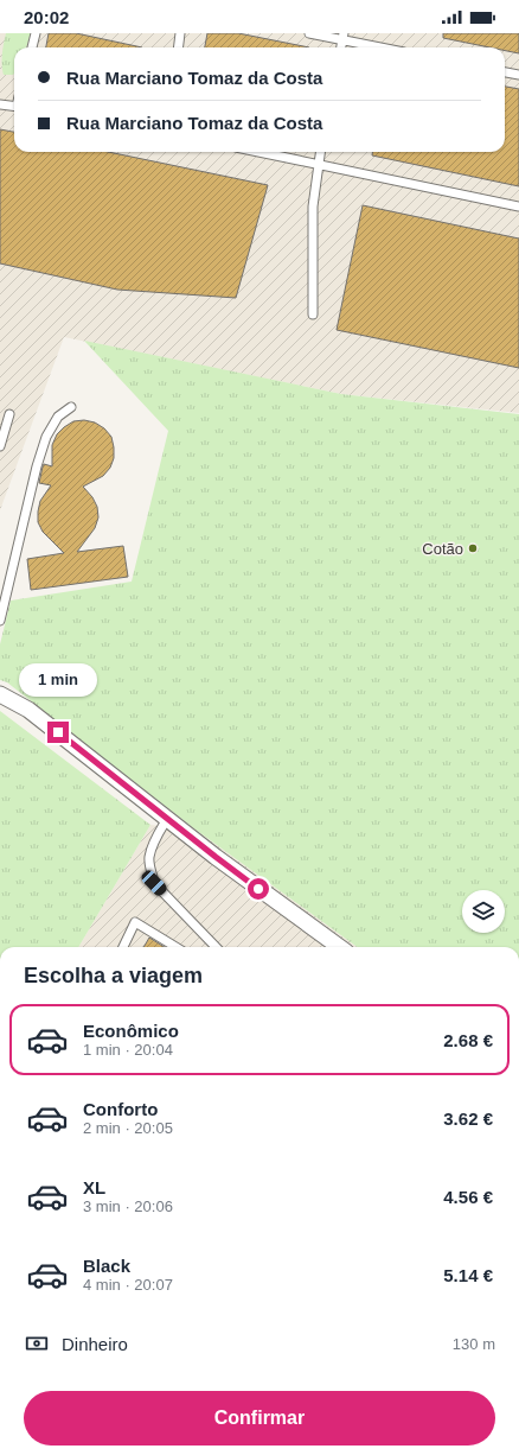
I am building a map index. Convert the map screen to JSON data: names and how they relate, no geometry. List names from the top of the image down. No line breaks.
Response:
{"places":["Cotão"],"page":{"status":"20:02","banner":["Rua Marciano Tomaz da Costa","Rua Marciano Tomaz da Costa"],"bubble":"1 min","heading":"Escolha a viagem","list":[{"name":"Econômico","note":"1 min · 20:04","value":"2.68 €"},{"name":"Conforto","note":"2 min · 20:05","value":"3.62 €"},{"name":"XL","note":"3 min · 20:06","value":"4.56 €"},{"name":"Black","note":"4 min · 20:07","value":"5.14 €"}],"pay":["Dinheiro","130 m"],"buttons":"Confirmar"}}
